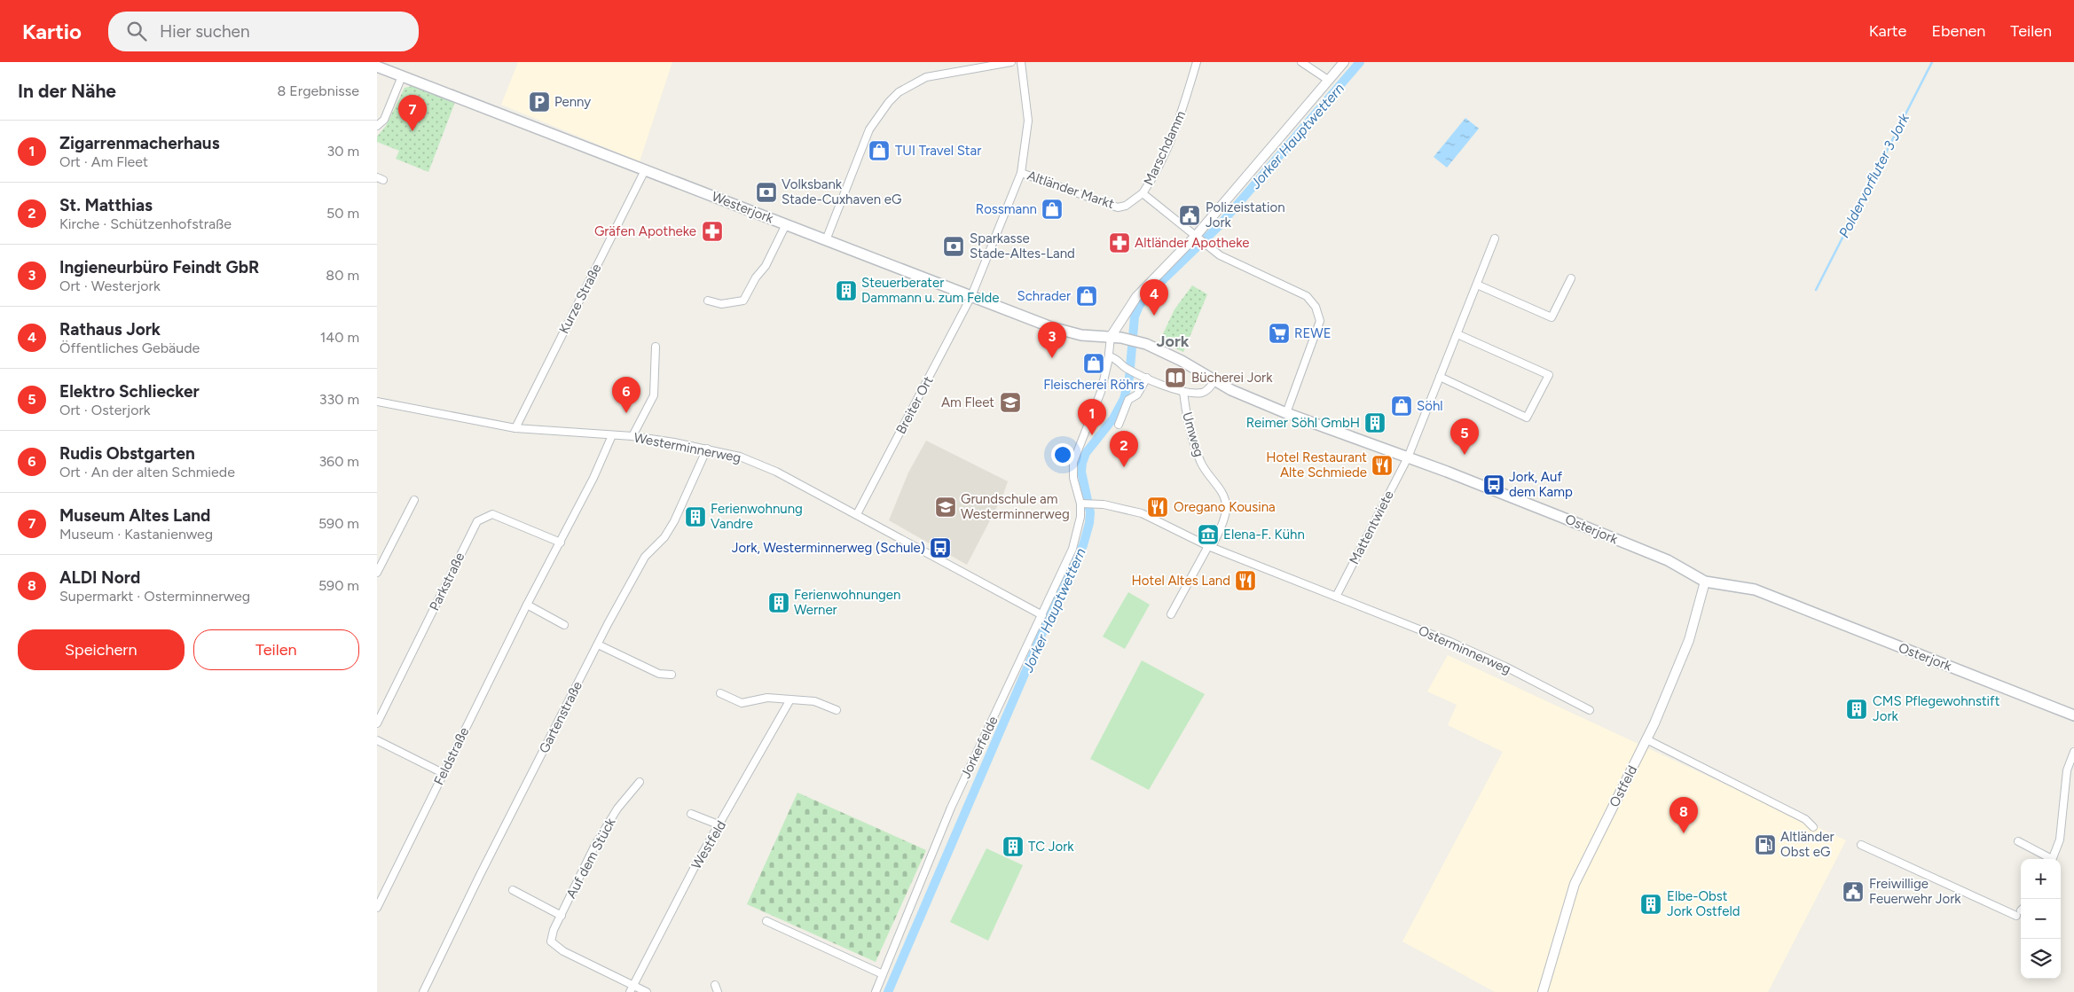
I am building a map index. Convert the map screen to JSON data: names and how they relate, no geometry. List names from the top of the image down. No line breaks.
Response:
{"streets":{"main road":["Westerjork","Osterjork"],"street":["Marschdamm","Altländer Markt","Kurze Straße","Breiter Ort","Umweg","Westerminnerweg","Mattentwiete","Parkstraße","Osterminnerweg","Gartenstraße","Jorkerfelde","Feldstraße","Ostfeld","Westfeld","Auf dem Stück"]},"crossings":[["Marschdamm","Altländer Markt"],["Marschdamm","Osterjork"],["Altländer Markt","Breiter Ort"],["Westerjork","Kurze Straße"],["Westerjork","Breiter Ort"],["Westerjork","Osterjork"],["Kurze Straße","Westerminnerweg"],["Breiter Ort","Westerminnerweg"],["Umweg","Osterminnerweg"],["Westerminnerweg","Gartenstraße"],["Westerminnerweg","Jorkerfelde"],["Westerminnerweg","Feldstraße"],["Mattentwiete","Osterjork"],["Mattentwiete","Osterminnerweg"],["Osterjork","Ostfeld"],["Parkstraße","Feldstraße"],["Osterminnerweg","Jorkerfelde"],["Westfeld","Auf dem Stück"]],"districts":["Jork"],"water":["Jorker Hauptwettern","Poldervorfluter 3 Jork"],"places":{"parking":["Penny"],"shop":["TUI Travel Star","Rossmann","Schrader","Fleischerei Röhrs","Söhl"],"bank":["Volksbank Stade-Cuxhaven eG","Sparkasse Stade-Altes-Land"],"public building":["Polizeistation Jork","Freiwillige Feuerwehr Jork"],"pharmacy":["Gräfen Apotheke","Altländer Apotheke"],"building":["Steuerberater Dammann u. zum Felde","Reimer Söhl GmbH","Ferienwohnung Vandre","Ferienwohnungen Werner","CMS Pflegewohnstift Jork","TC Jork","Elbe-Obst Jork Ostfeld"],"supermarket":["REWE"],"library":["Bücherei Jork"],"school or university":["Am Fleet","Grundschule am Westerminnerweg"],"restaurant":["Hotel Restaurant Alte Schmiede","Oregano Kousina","Hotel Altes Land"],"bus stop":["Jork, Auf dem Kamp","Jork, Westerminnerweg (Schule)"],"museum":["Elena-F. Kühn"],"fuel station":["Altländer Obst eG"]},"page":{"header":"Kartio","search":"Hier suchen","nav":["Karte","Ebenen","Teilen"],"heading":["In der Nähe","8 Ergebnisse"],"pins":["7","4","3","6","1","5","2","8"],"list":[{"mark":"1","name":"Zigarrenmacherhaus","note":"Ort · Am Fleet","value":"30 m"},{"mark":"2","name":"St. Matthias","note":"Kirche · Schützenhofstraße","value":"50 m"},{"mark":"3","name":"Ingieneurbüro Feindt GbR","note":"Ort · Westerjork","value":"80 m"},{"mark":"4","name":"Rathaus Jork","note":"Öffentliches Gebäude","value":"140 m"},{"mark":"5","name":"Elektro Schliecker","note":"Ort · Osterjork","value":"330 m"},{"mark":"6","name":"Rudis Obstgarten","note":"Ort · An der alten Schmiede","value":"360 m"},{"mark":"7","name":"Museum Altes Land","note":"Museum · Kastanienweg","value":"590 m"},{"mark":"8","name":"ALDI Nord","note":"Supermarkt · Osterminnerweg","value":"590 m"}],"buttons":["Speichern","Teilen"],"map_buttons":["+","−"]}}
